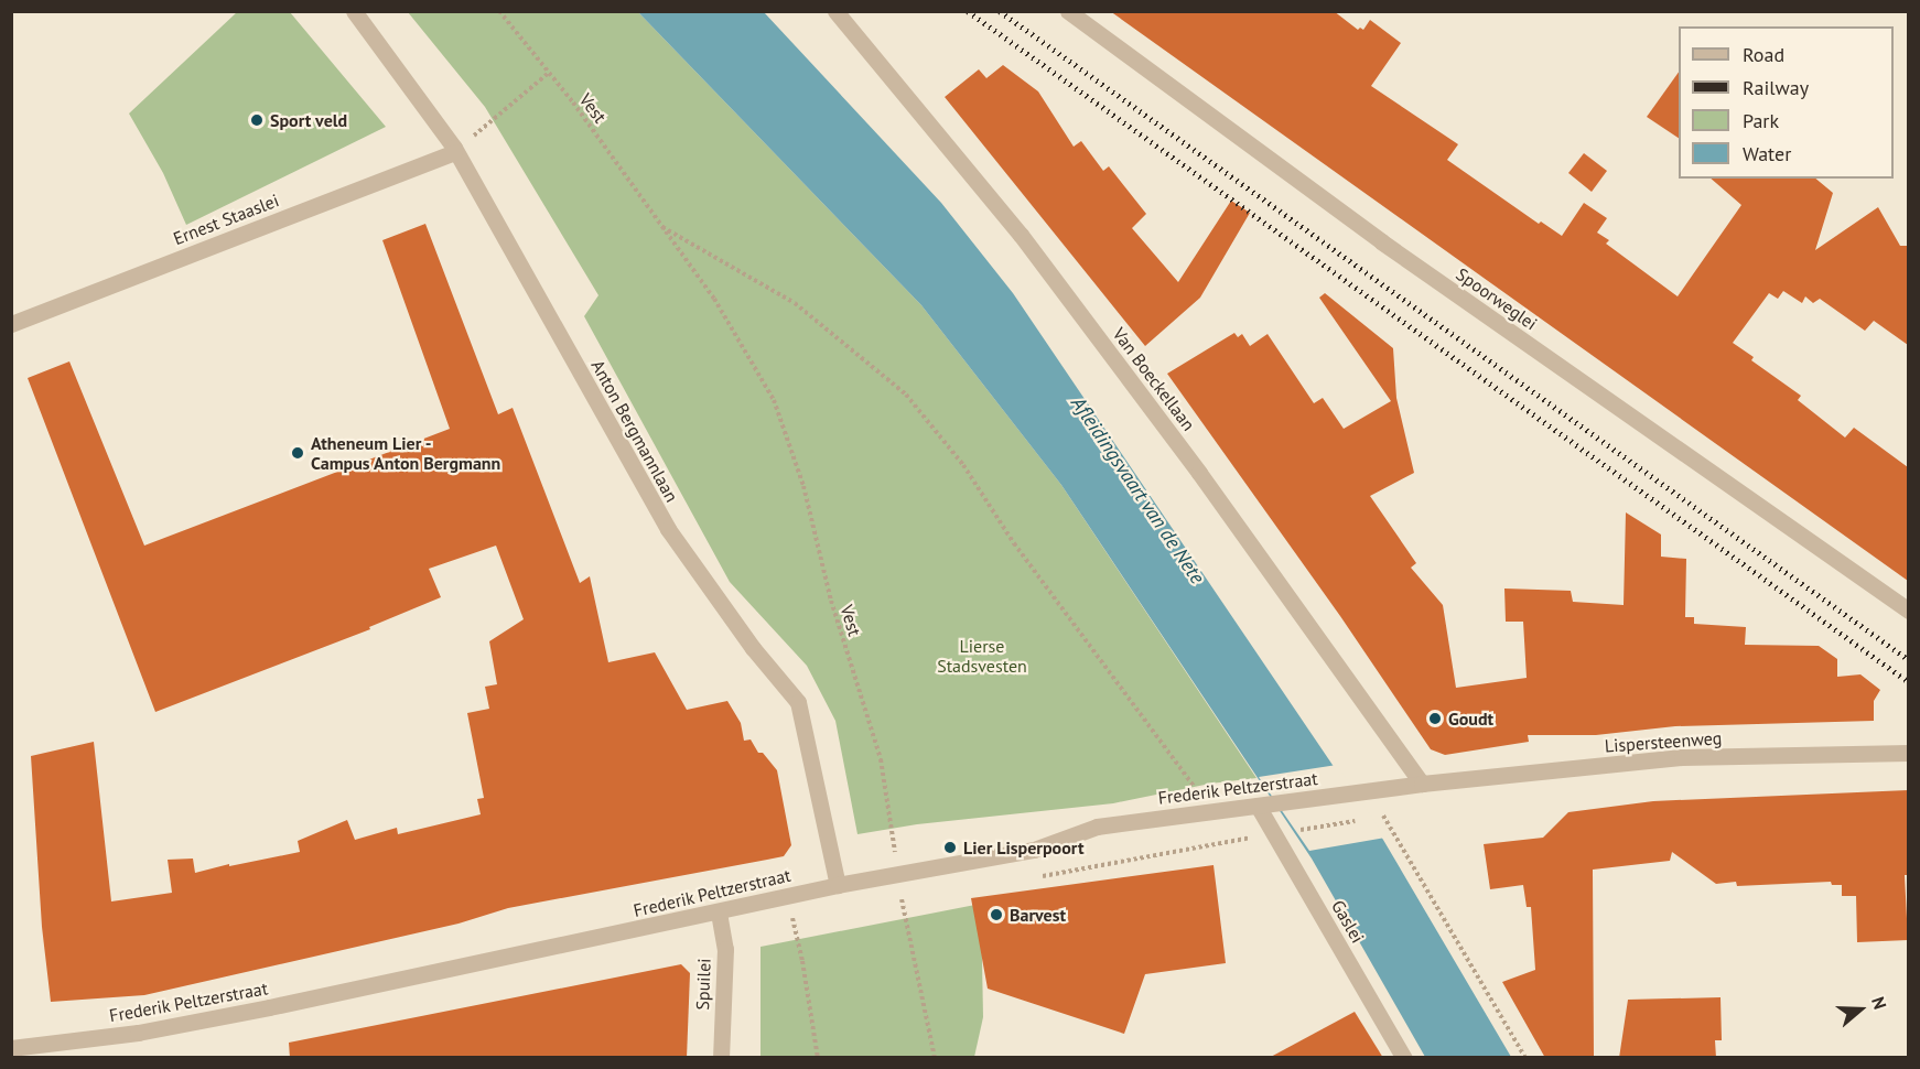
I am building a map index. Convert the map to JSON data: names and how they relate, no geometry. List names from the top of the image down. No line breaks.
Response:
{"streets":{"street":["Ernest Staaslei","Spoorweglei","Van Boeckellaan","Anton Bergmannlaan","Lispersteenweg","Frederik Peltzerstraat","Gaslei","Spuilei"],"path":["Vest"]},"crossings":[["Vest","Frederik Peltzerstraat"],["Ernest Staaslei","Anton Bergmannlaan"],["Van Boeckellaan","Lispersteenweg"],["Van Boeckellaan","Frederik Peltzerstraat"],["Anton Bergmannlaan","Frederik Peltzerstraat"],["Lispersteenweg","Frederik Peltzerstraat"],["Frederik Peltzerstraat","Gaslei"],["Frederik Peltzerstraat","Spuilei"]],"water":["Afleidingsvaart van de Nete"],"parks":["Lierse Stadsvesten"],"places":["Sport veld","Atheneum Lier - Campus Anton Bergmann","Goudt","Lier Lisperpoort","Barvest"],"legend":["Road","Railway","Park","Water"],"north":"right"}
